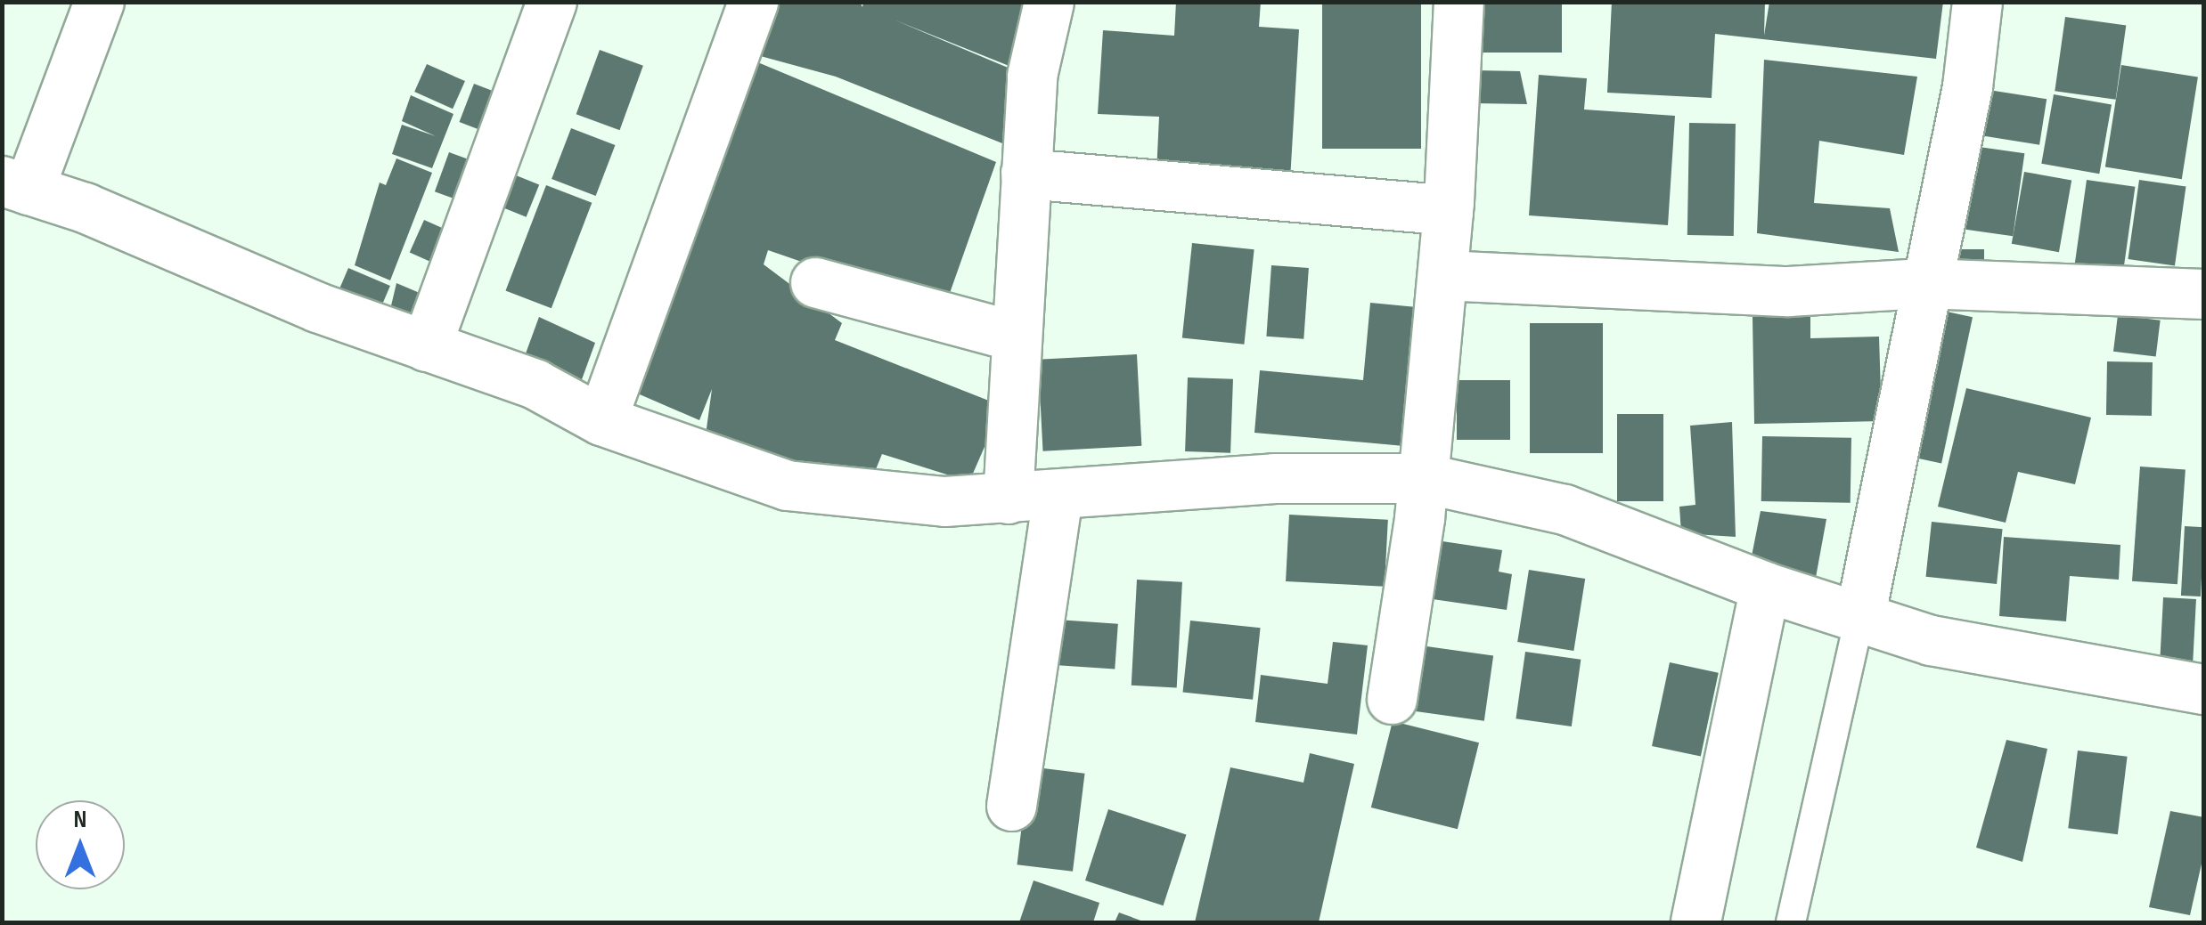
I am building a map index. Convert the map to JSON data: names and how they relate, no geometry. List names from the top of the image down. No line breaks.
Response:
{"north":"top"}
